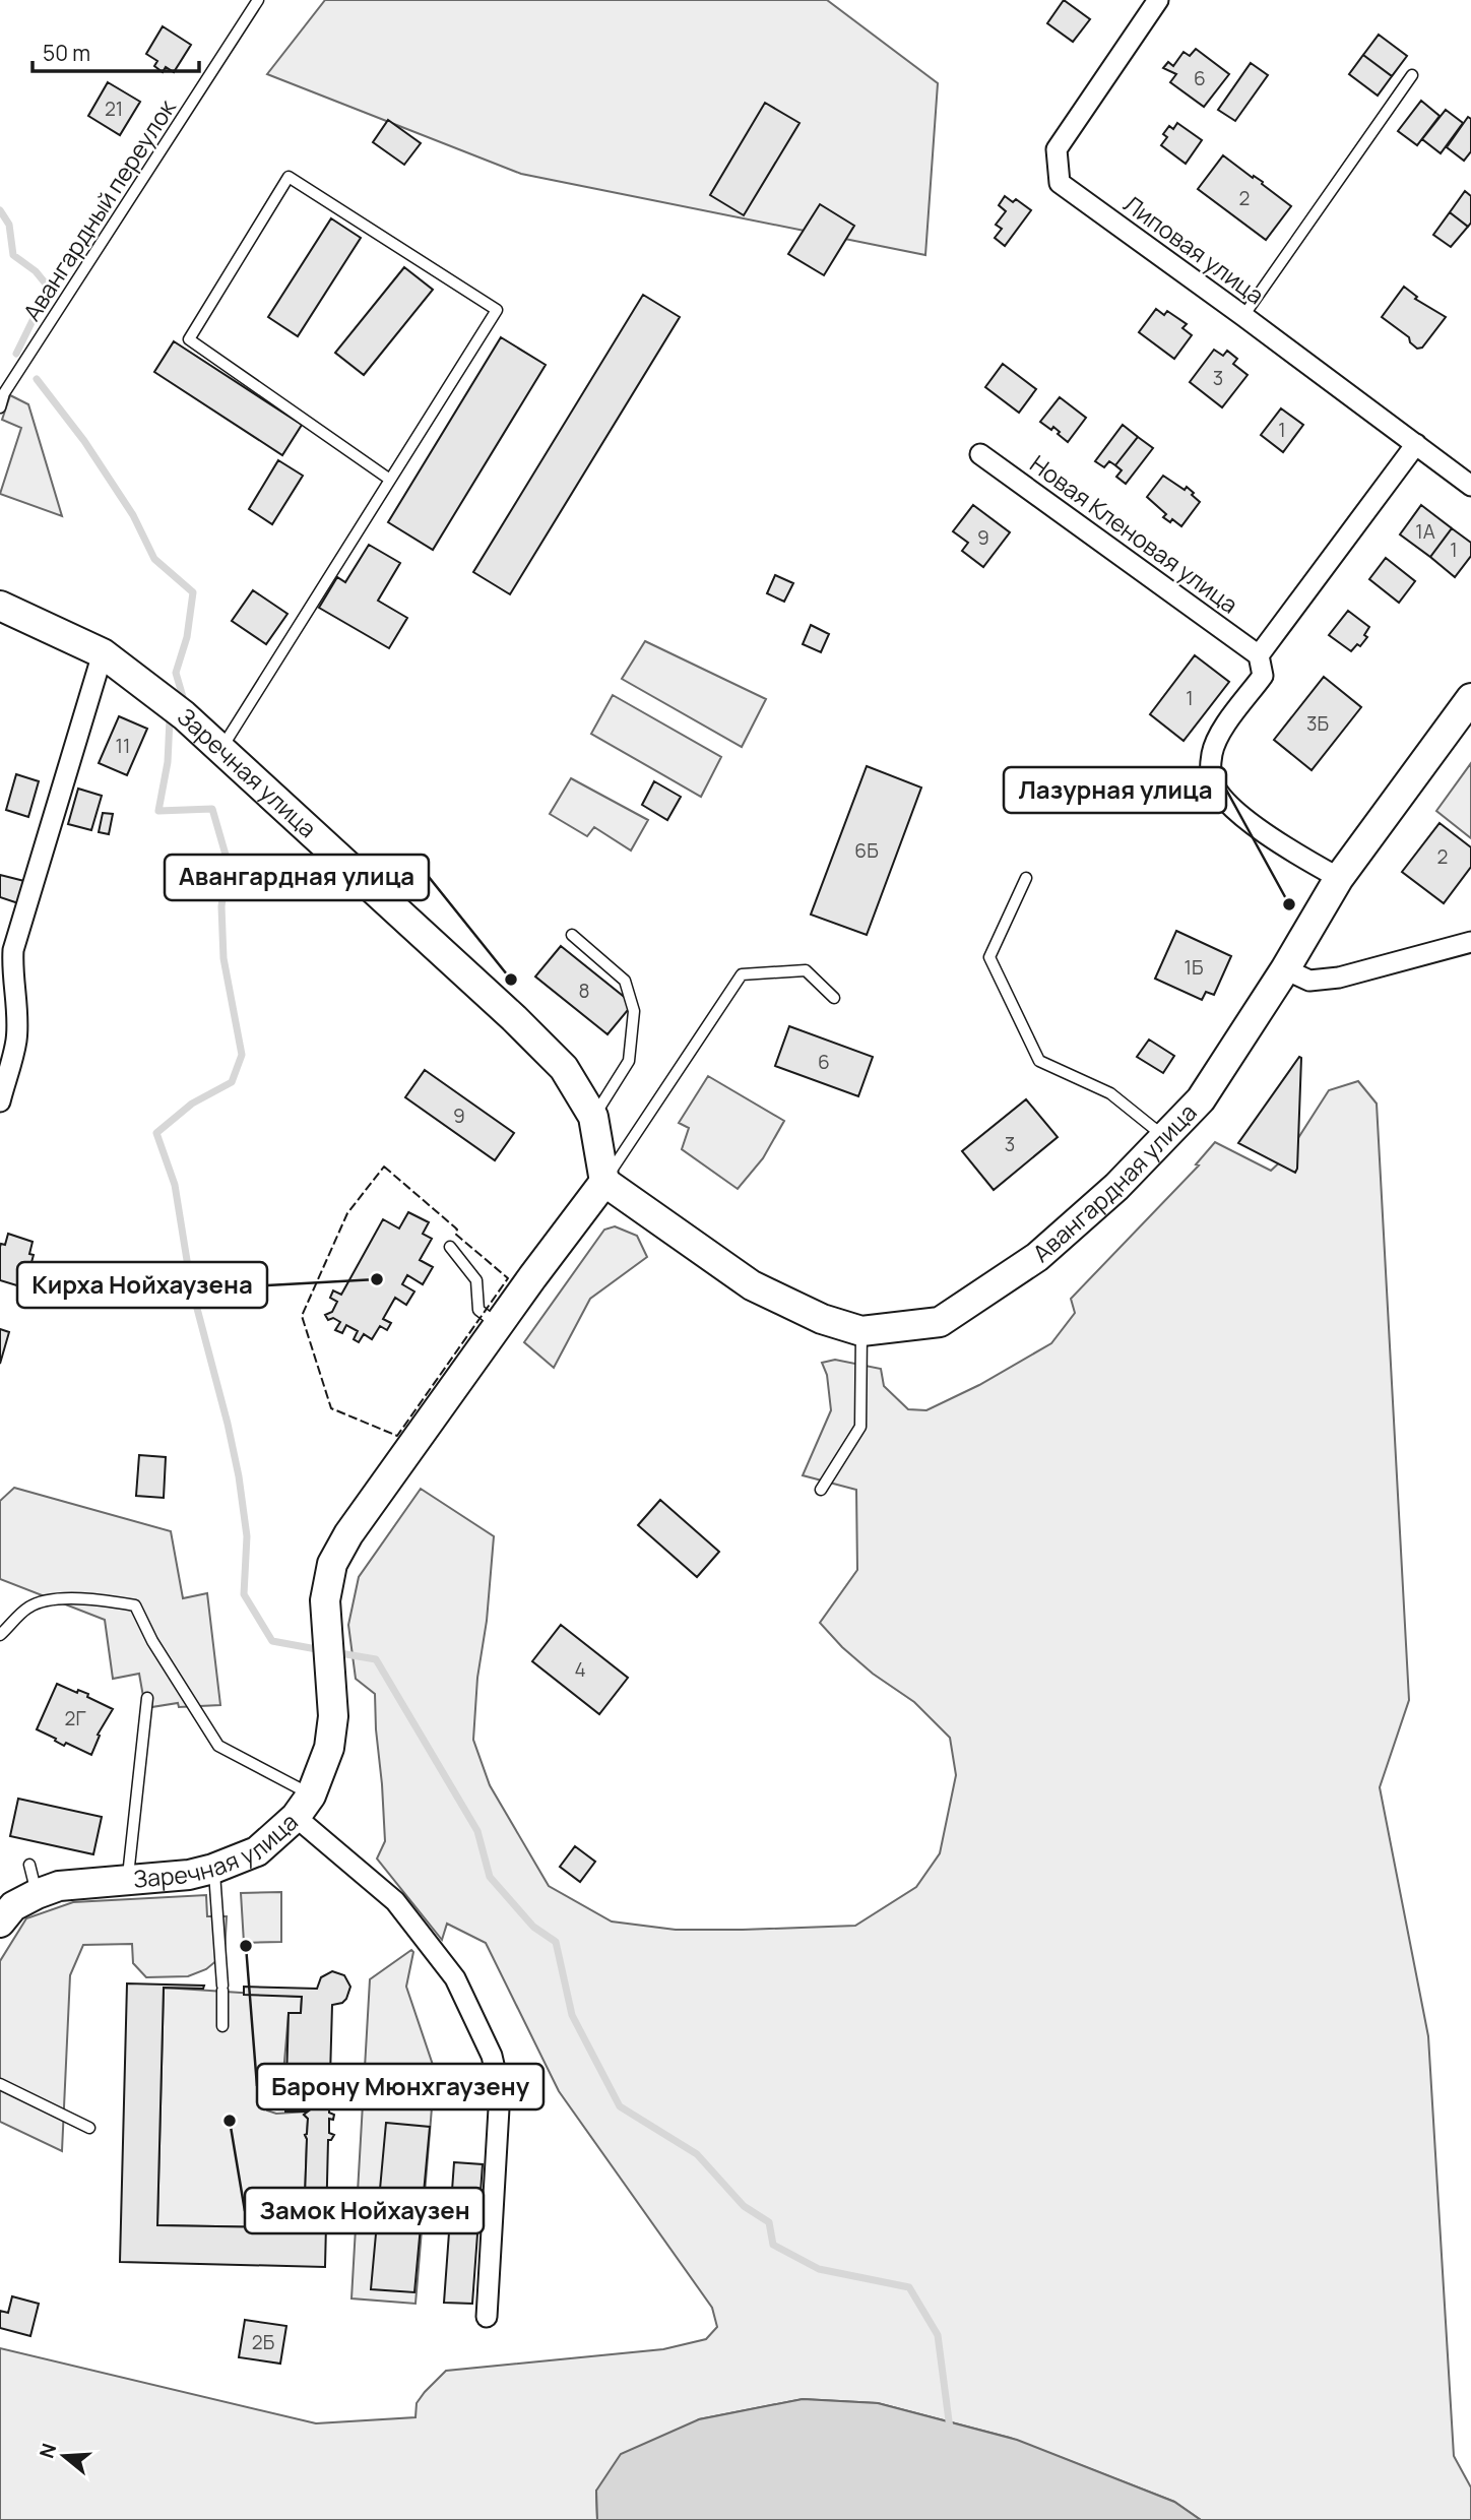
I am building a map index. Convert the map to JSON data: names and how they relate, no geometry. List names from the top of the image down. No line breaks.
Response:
{"streets":{"main road":["Заречная улица","Авангардная улица"],"street":["Липовая улица","Новая Кленовая улица"],"lane":["Авангардный переулок"]},"crossings":[["Заречная улица","Авангардная улица"]],"places":["Лазурная улица","Авангардная улица","Кирха Нойхаузена","Барону Мюнхгаузену","Замок Нойхаузен"],"house_numbers":["6","21","2","3","1","1А","9","1","1","3Б","11","6Б","2","1Б","8","6","9","3","4","2Г","2Б"],"scale_bar":"50 m","north":"left"}
